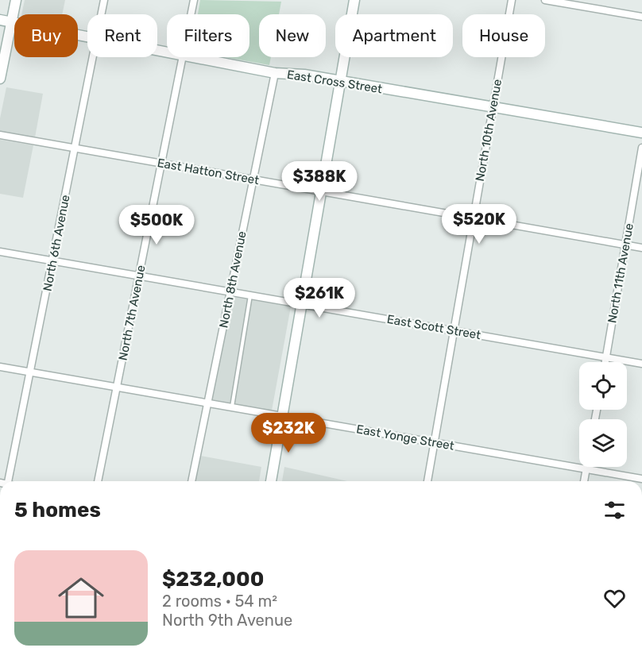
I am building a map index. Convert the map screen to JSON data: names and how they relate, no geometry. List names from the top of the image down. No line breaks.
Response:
{"streets":{"street":["East Cross Street","North 10th Avenue","East Hatton Street","North 6th Avenue","North 11th Avenue","North 8th Avenue","North 7th Avenue","East Scott Street","East Yonge Street"]},"crossings":[["East Cross Street","North 10th Avenue"],["East Cross Street","North 8th Avenue"],["North 10th Avenue","East Hatton Street"],["North 10th Avenue","East Scott Street"],["North 10th Avenue","East Yonge Street"],["East Hatton Street","North 6th Avenue"],["East Hatton Street","North 11th Avenue"],["East Hatton Street","North 8th Avenue"],["East Hatton Street","North 7th Avenue"],["North 6th Avenue","East Scott Street"],["North 6th Avenue","East Yonge Street"],["North 11th Avenue","East Scott Street"],["North 8th Avenue","East Scott Street"],["North 8th Avenue","East Yonge Street"],["North 7th Avenue","East Scott Street"],["North 7th Avenue","East Yonge Street"]],"page":{"chip":["Buy","Rent","Filters","New","Apartment","House"],"price":["$388K","$520K","$500K","$261K","$232K"],"heading":"5 homes","list":[{"name":"$232,000","note":"2 rooms · 54 m² · North 9th Avenue"}]}}
